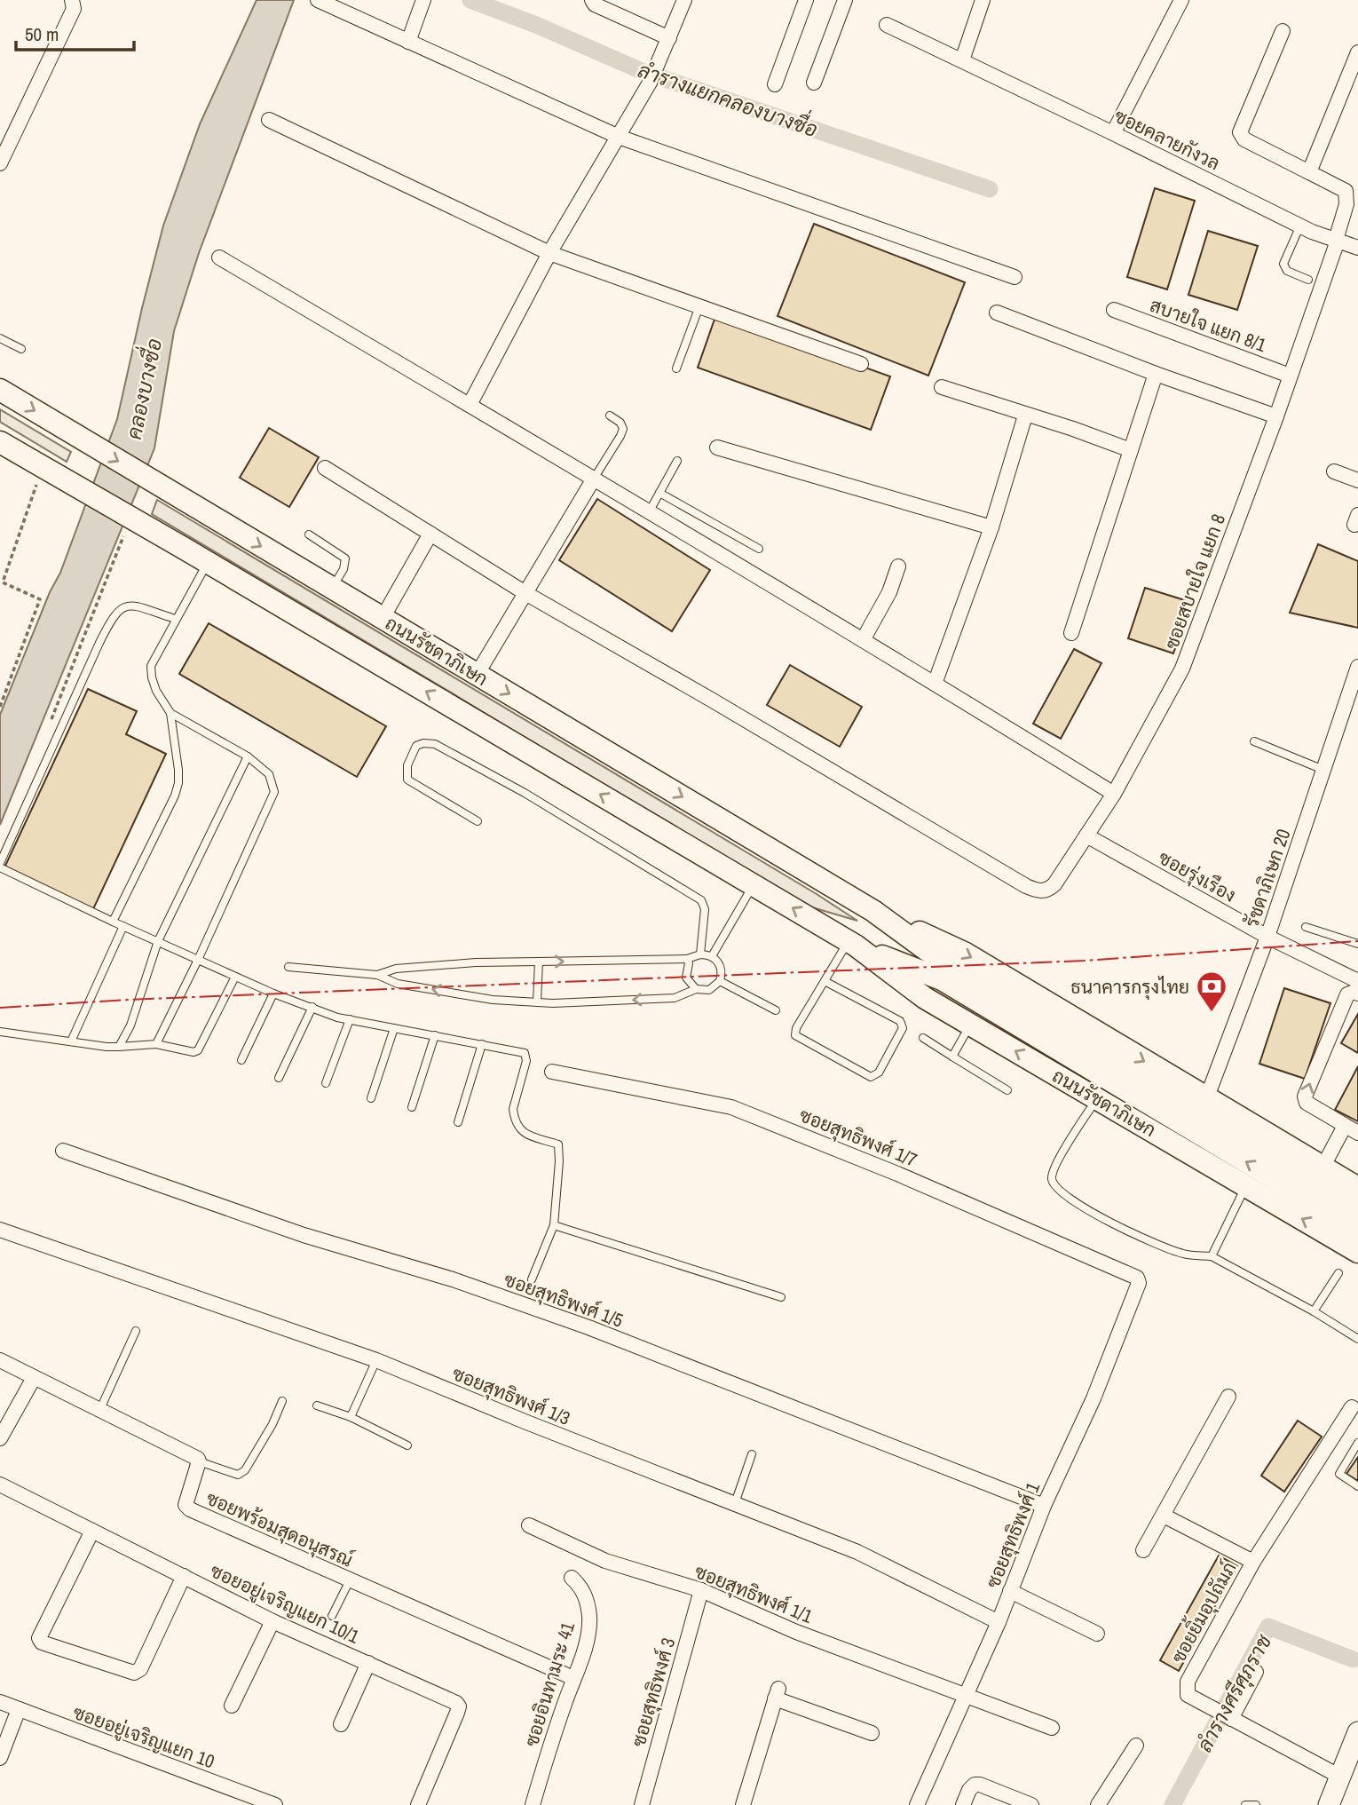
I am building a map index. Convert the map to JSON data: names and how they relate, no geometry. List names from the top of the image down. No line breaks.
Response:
{"streets":{"main road":["ถนนรัชดาภิเษก"],"street":["ซอยคลายกังวล","สบายใจ แยก 8/1","ซอยสบายใจ แยก 8","ซอยรุ่งเรือง","รัชดาภิเษก 20","ซอยสุทธิพงศ์ 1/7","ซอยสุทธิพงศ์ 1/5","ซอยสุทธิพงศ์ 1/3","ซอยพร้อมสุดอนุสรณ์","ซอยสุทธิพงศ์ 1","ซอยสุทธิพงศ์ 1/1","ซอยอยู่เจริญแยก 10/1","ซอยยิ้มอุปถัมภ์","ซอยอินทามระ 41","ซอยสุทธิพงศ์ 3","ซอยอยู่เจริญแยก 10"]},"crossings":[["ซอยคลายกังวล","ซอยสบายใจ แยก 8"],["สบายใจ แยก 8/1","ซอยสบายใจ แยก 8"],["ซอยสบายใจ แยก 8","ซอยรุ่งเรือง"],["ถนนรัชดาภิเษก","รัชดาภิเษก 20"],["ซอยรุ่งเรือง","รัชดาภิเษก 20"],["ซอยสุทธิพงศ์ 1/7","ซอยสุทธิพงศ์ 1"],["ซอยสุทธิพงศ์ 1/5","ซอยสุทธิพงศ์ 1"],["ซอยสุทธิพงศ์ 1/3","ซอยสุทธิพงศ์ 1"],["ซอยพร้อมสุดอนุสรณ์","ซอยอินทามระ 41"],["ซอยสุทธิพงศ์ 1","ซอยสุทธิพงศ์ 1/1"],["ซอยสุทธิพงศ์ 1/1","ซอยสุทธิพงศ์ 3"]],"water":["ลำรางแยกคลองบางซื่อ","คลองบางซื่อ","ลำรางศรีศุภราช"],"places":{"bank":["ธนาคารกรุงไทย"]},"scale_bar":"50 m"}
